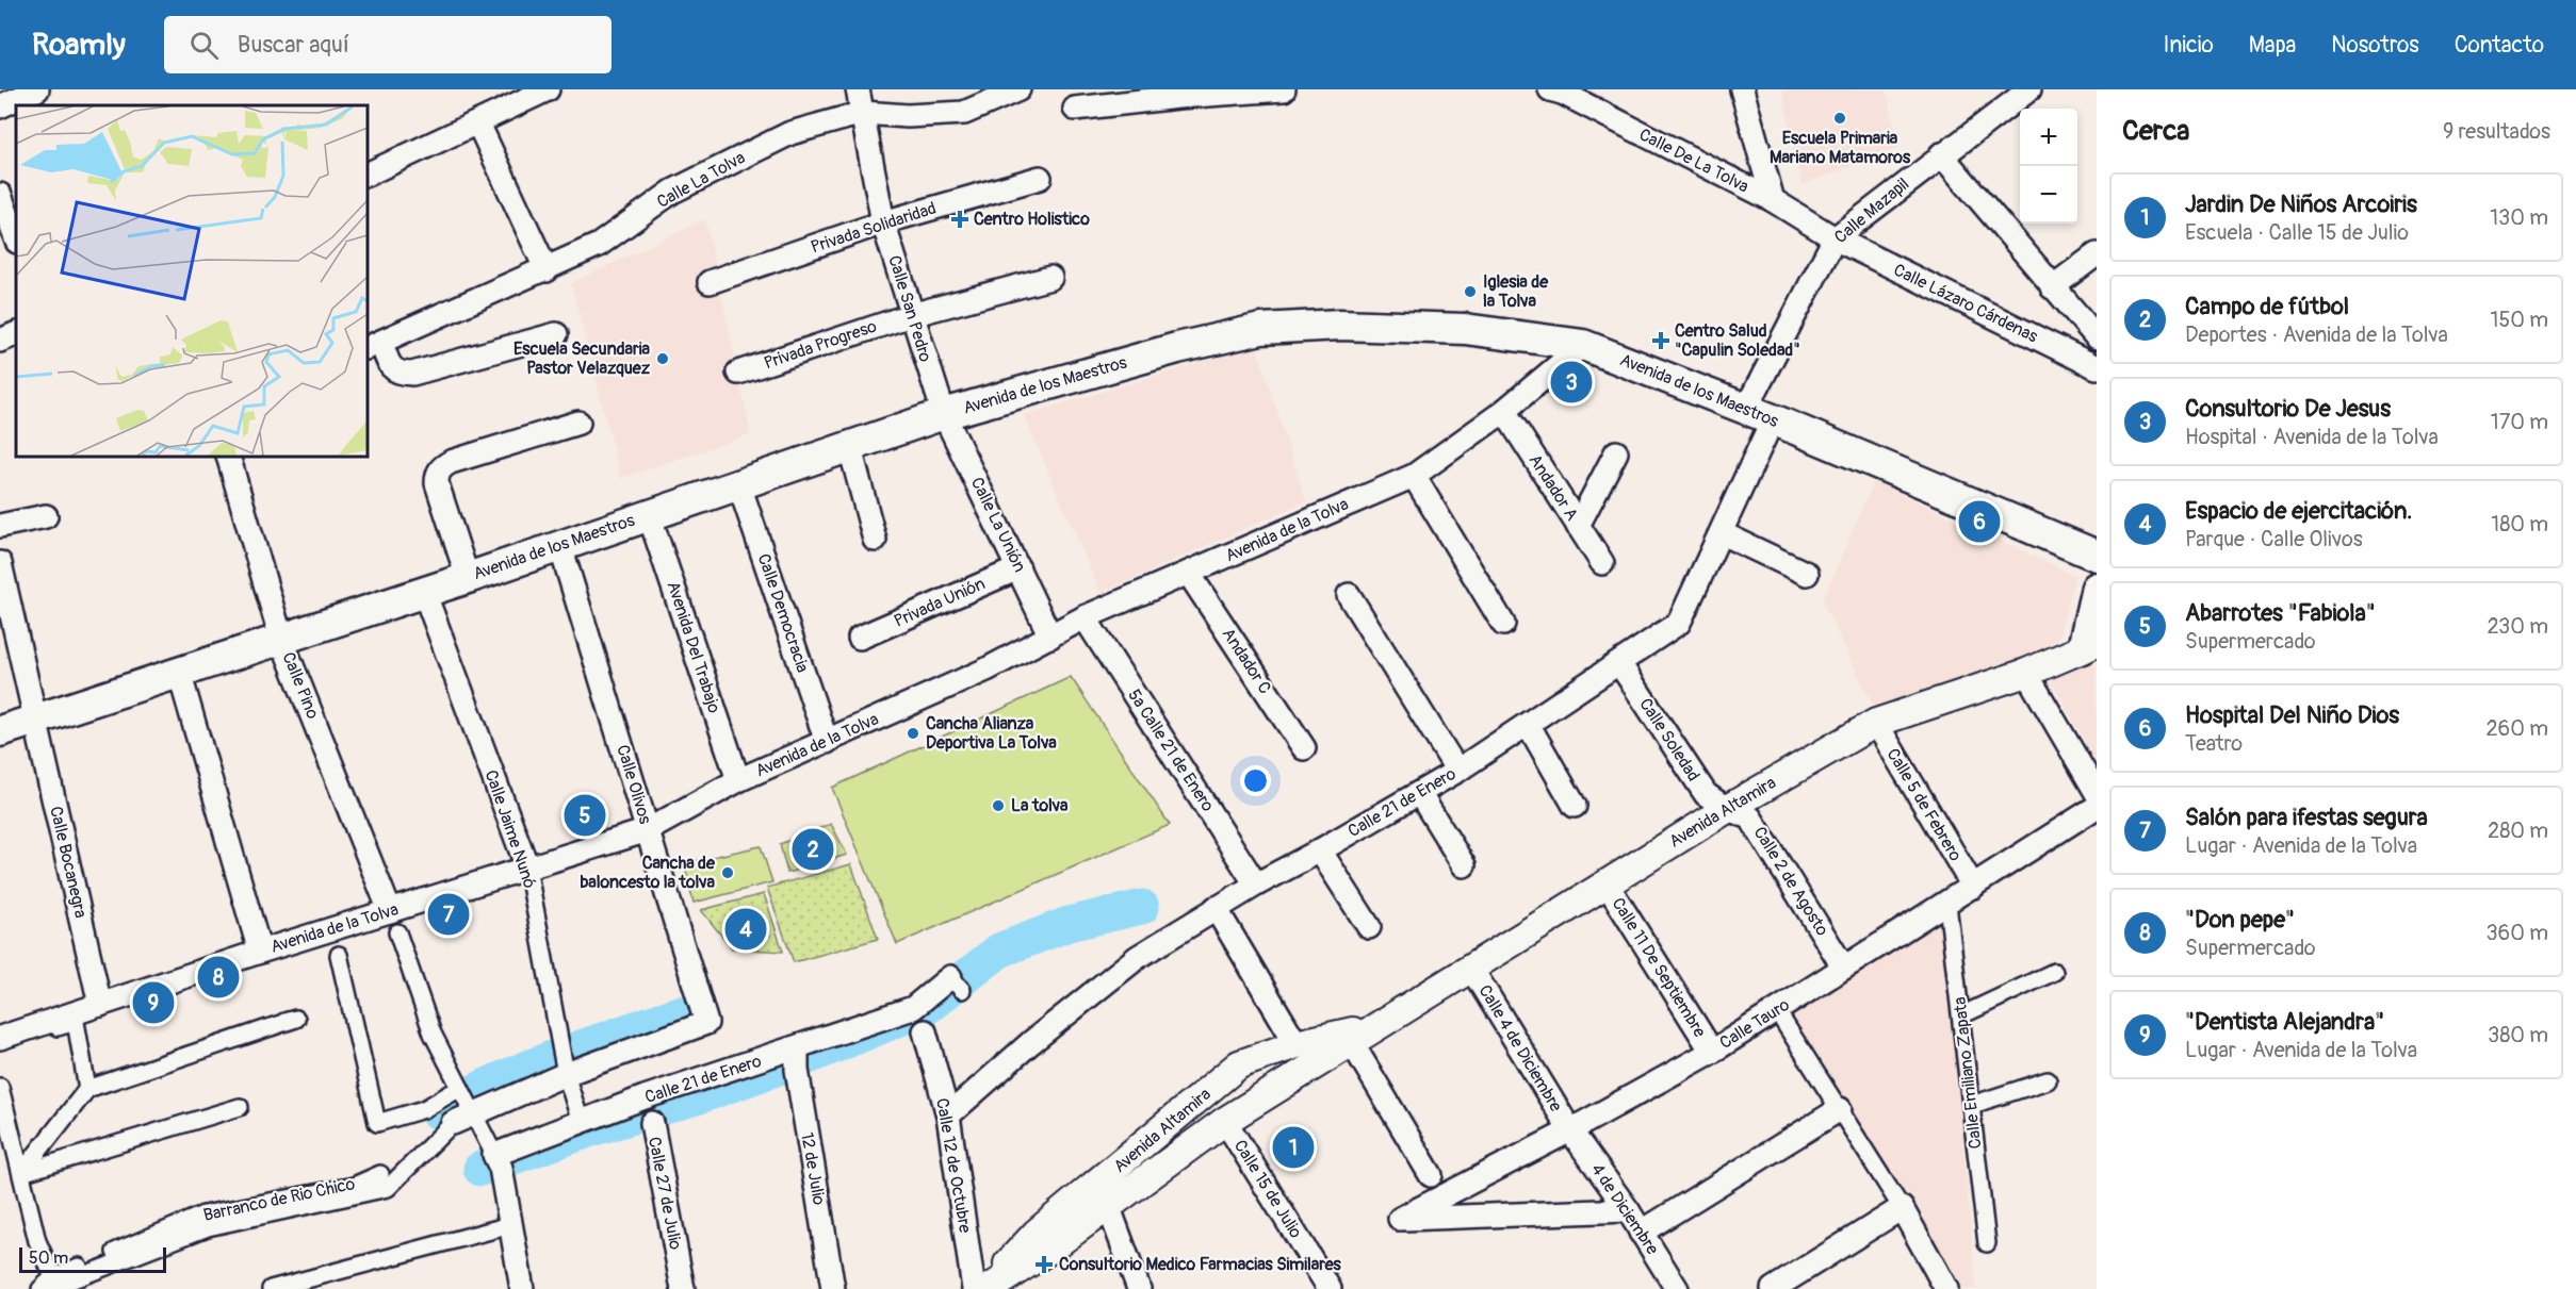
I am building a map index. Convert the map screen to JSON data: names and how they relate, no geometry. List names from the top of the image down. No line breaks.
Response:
{"streets":{"main road":["Avenida de los Maestros"],"street":["Calle De La Tolva","Calle La Tolva","Calle Mazapil","Privada Solidaridad","Calle Lázaro Cárdenas","Calle San Pedro","Privada Progreso","Andador A","Calle La Unión","Avenida de la Tolva","Privada Unión","Calle Democracia","Avenida Del Trabajo","Andador C","Calle Pino","Calle Soledad","5a Calle 21 de Enero","Calle Olivos","Calle 21 de Enero","Calle 5 de Febrero","Avenida Altamira","Calle Jaime Nunó","Calle Bocanegra","Calle 2 de Agosto","Calle 11 De Septiembre","Calle Tauro","Calle 4 de Diciembre","Calle Emiliano Zapata","Calle 12 de Octubre","12 de Julio","Calle 15 de Julio","Calle 27 de Julio","Barranco de Rio Chico","4 de Diciembre"]},"crossings":[["Calle De La Tolva","Calle Mazapil"],["Calle De La Tolva","Calle Lázaro Cárdenas"],["Calle La Tolva","Calle San Pedro"],["Calle Mazapil","Calle Lázaro Cárdenas"],["Calle Mazapil","Avenida de los Maestros"],["Calle Mazapil","Calle 21 de Enero"],["Privada Solidaridad","Calle San Pedro"],["Calle San Pedro","Privada Progreso"],["Calle San Pedro","Avenida de los Maestros"],["Calle San Pedro","Calle La Unión"],["Avenida de los Maestros","Calle La Unión"],["Avenida de los Maestros","Avenida de la Tolva"],["Avenida de los Maestros","Calle Democracia"],["Avenida de los Maestros","Avenida Del Trabajo"],["Avenida de los Maestros","Calle Pino"],["Avenida de los Maestros","Calle Olivos"],["Avenida de los Maestros","Calle 21 de Enero"],["Avenida de los Maestros","Calle Jaime Nunó"],["Avenida de los Maestros","Calle Bocanegra"],["Andador A","Avenida de la Tolva"],["Calle La Unión","Avenida de la Tolva"],["Calle La Unión","Privada Unión"],["Avenida de la Tolva","Calle Democracia"],["Avenida de la Tolva","Avenida Del Trabajo"],["Avenida de la Tolva","Andador C"],["Avenida de la Tolva","Calle Pino"],["Avenida de la Tolva","5a Calle 21 de Enero"],["Avenida de la Tolva","Calle Olivos"],["Avenida de la Tolva","Calle Jaime Nunó"],["Avenida de la Tolva","Calle Bocanegra"],["Calle Soledad","Calle 21 de Enero"],["Calle Soledad","Avenida Altamira"],["Calle Soledad","Calle 2 de Agosto"],["5a Calle 21 de Enero","Calle 21 de Enero"],["Calle Olivos","Calle Jaime Nunó"],["Calle 21 de Enero","Calle Jaime Nunó"],["Calle 21 de Enero","Calle 12 de Octubre"],["Calle 21 de Enero","12 de Julio"],["Calle 21 de Enero","Calle 27 de Julio"],["Calle 5 de Febrero","Avenida Altamira"],["Calle 5 de Febrero","Calle Tauro"],["Avenida Altamira","Calle 2 de Agosto"],["Avenida Altamira","Calle 11 De Septiembre"],["Avenida Altamira","Calle 4 de Diciembre"],["Avenida Altamira","Calle 15 de Julio"],["Calle 2 de Agosto","Calle Tauro"],["Calle 11 De Septiembre","Calle Tauro"],["Calle Tauro","Calle 4 de Diciembre"],["Calle Tauro","Calle Emiliano Zapata"],["Calle Tauro","4 de Diciembre"],["Calle 4 de Diciembre","4 de Diciembre"]],"places":{"other":["Escuela Primaria Mariano Matamoros","Iglesia de la Tolva","Escuela Secundaria Pastor Velazquez","Cancha Alianza Deportiva La Tolva","La tolva","Cancha de baloncesto la tolva"],"health":["Centro Holistico","Centro Salud \"Capulin Soledad\"","Consultorio Medico Farmacias Similares"]},"scale_bar":"50 m","page":{"header":"Roamly","search":"Buscar aquí","nav":["Inicio","Mapa","Nosotros","Contacto"],"heading":["Cerca","9 resultados"],"map_buttons":["+","−"],"list":[{"mark":"1","name":"Jardin De Niños Arcoiris","note":"Escuela · Calle 15 de Julio","value":"130 m"},{"mark":"2","name":"Campo de fútbol","note":"Deportes · Avenida de la Tolva","value":"150 m"},{"mark":"3","name":"Consultorio De Jesus","note":"Hospital · Avenida de la Tolva","value":"170 m"},{"mark":"4","name":"Espacio de ejercitación.","note":"Parque · Calle Olivos","value":"180 m"},{"mark":"5","name":"Abarrotes \"Fabiola\"","note":"Supermercado","value":"230 m"},{"mark":"6","name":"Hospital Del Niño Dios","note":"Teatro","value":"260 m"},{"mark":"7","name":"Salón para ifestas segura","note":"Lugar · Avenida de la Tolva","value":"280 m"},{"mark":"8","name":"\"Don pepe\"","note":"Supermercado","value":"360 m"},{"mark":"9","name":"\"Dentista Alejandra\"","note":"Lugar · Avenida de la Tolva","value":"380 m"}],"pins":["3","6","5","2","7","4","8","9","1"],"scale":"50 m"}}
